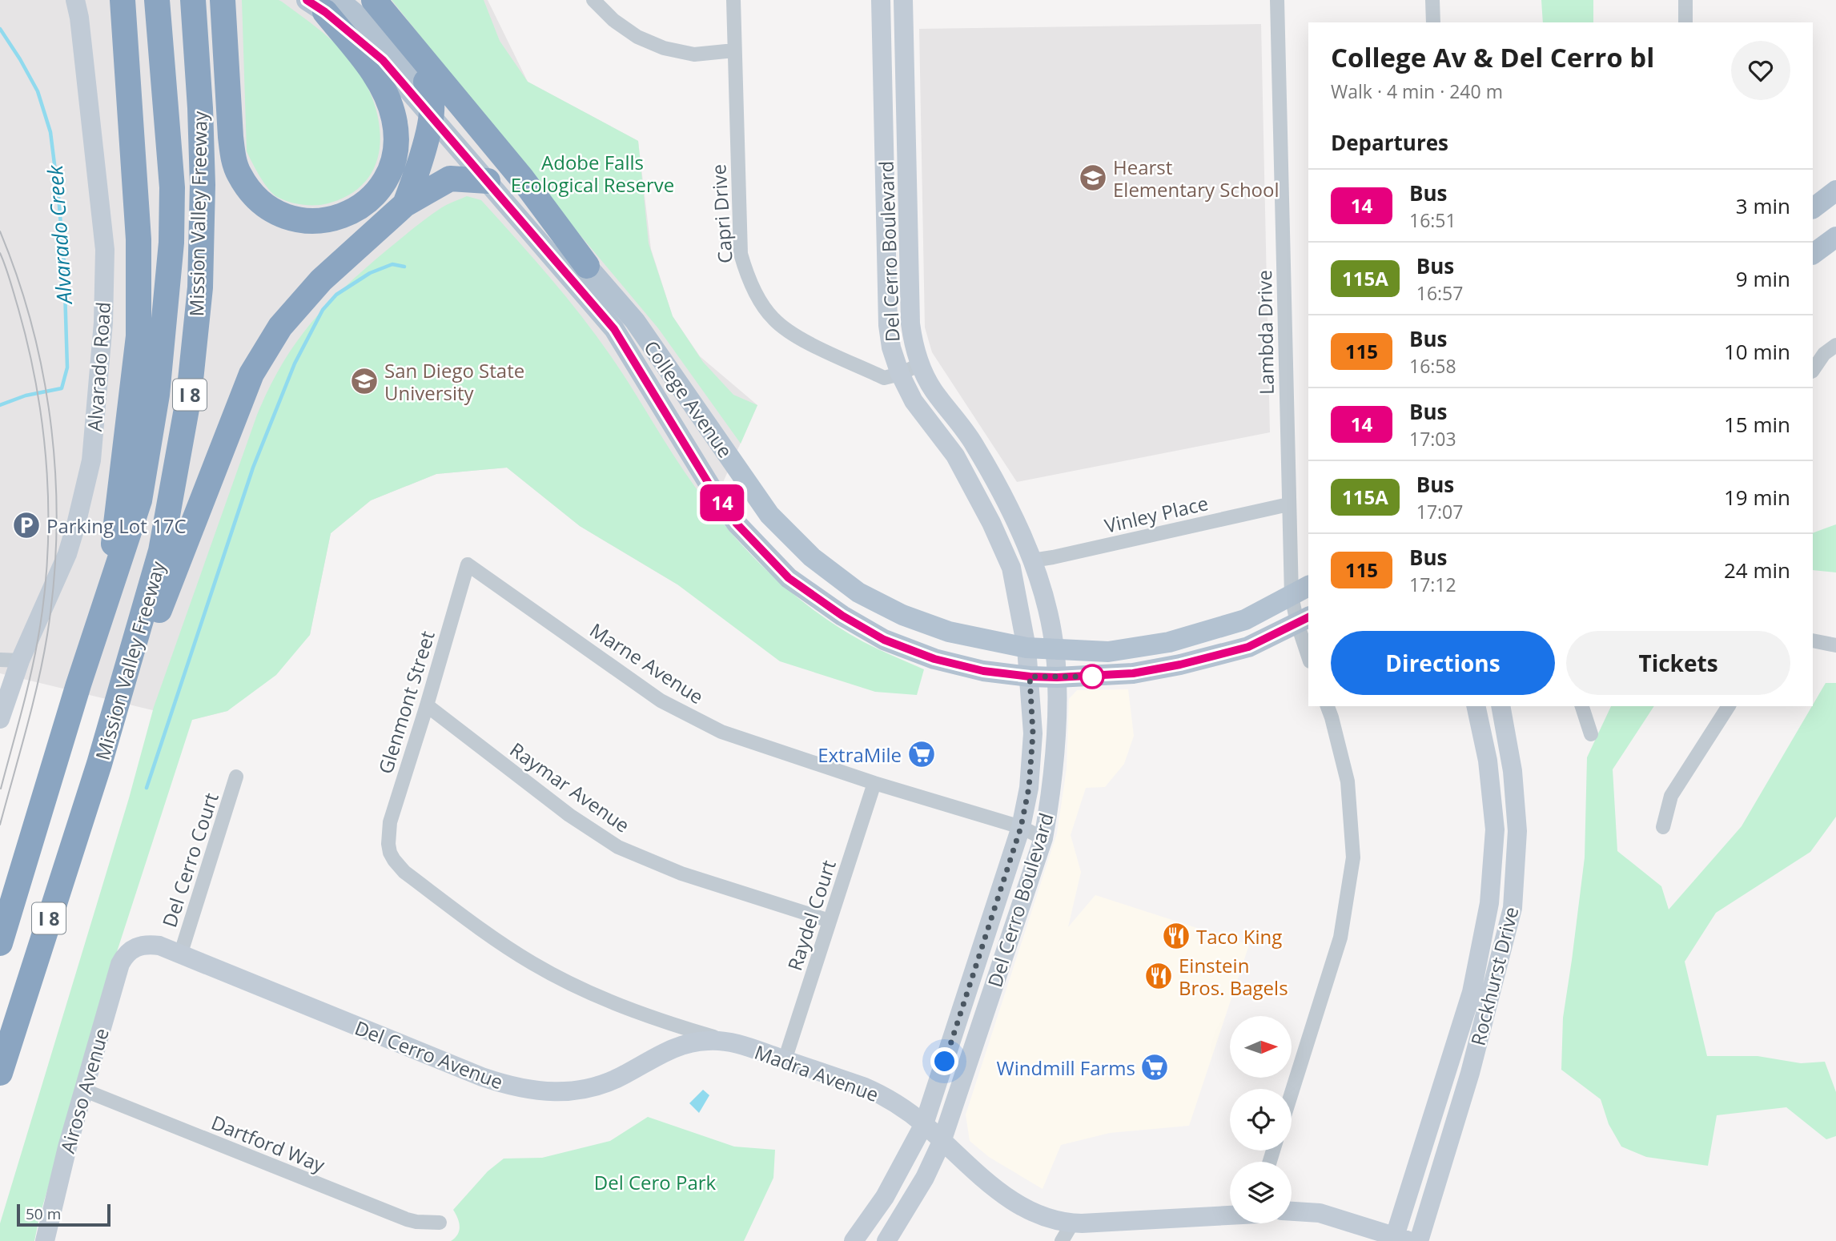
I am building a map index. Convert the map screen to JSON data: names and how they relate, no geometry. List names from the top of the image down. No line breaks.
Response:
{"streets":{"highway":["Mission Valley Freeway","I 8"],"main road":["College Avenue"],"street":["Capri Drive","Del Cerro Boulevard","Lambda Drive","Alvarado Road","Vinley Place","Marne Avenue","Glenmont Street","Raymar Avenue","Del Cerro Court","Raydel Court","Rockhurst Drive","Del Cerro Avenue","Madra Avenue","Airoso Avenue","Dartford Way"]},"crossings":[["Capri Drive","Del Cerro Boulevard"],["Del Cerro Boulevard","College Avenue"],["Del Cerro Boulevard","Vinley Place"],["Del Cerro Boulevard","Marne Avenue"],["Del Cerro Boulevard","Madra Avenue"],["Lambda Drive","College Avenue"],["Lambda Drive","Vinley Place"],["Marne Avenue","Glenmont Street"],["Marne Avenue","Raydel Court"],["Glenmont Street","Raymar Avenue"],["Glenmont Street","Madra Avenue"],["Raymar Avenue","Raydel Court"],["Del Cerro Court","Del Cerro Avenue"],["Raydel Court","Madra Avenue"],["Del Cerro Avenue","Madra Avenue"],["Del Cerro Avenue","Airoso Avenue"],["Airoso Avenue","Dartford Way"]],"water":["Alvarado Creek"],"parks":["Adobe Falls Ecological Reserve","Del Cero Park"],"places":{"school or university":["Hearst Elementary School","San Diego State University"],"parking":["Parking Lot 17C"],"supermarket":["ExtraMile","Windmill Farms"],"restaurant":["Taco King","Einstein Bros. Bagels"]},"lines":["bus line 14"],"scale_bar":"50 m","north":"right","page":{"on_map":"14","heading":[["College Av & Del Cerro bl","Walk · 4 min · 240 m"],"Departures"],"list":[{"mark":"14","name":"Bus","note":"16:51","value":"3 min"},{"mark":"115A","name":"Bus","note":"16:57","value":"9 min"},{"mark":"115","name":"Bus","note":"16:58","value":"10 min"},{"mark":"14","name":"Bus","note":"17:03","value":"15 min"},{"mark":"115A","name":"Bus","note":"17:07","value":"19 min"},{"mark":"115","name":"Bus","note":"17:12","value":"24 min"}],"buttons":["Directions","Tickets"],"scale":"50 m"}}
